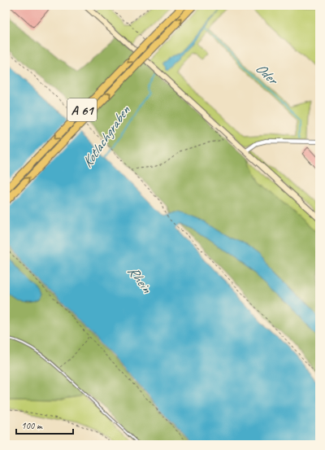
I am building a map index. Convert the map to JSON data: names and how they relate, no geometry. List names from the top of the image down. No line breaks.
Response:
{"streets":{"highway":["A 61"]},"water":["Oder","Kotlachgraben","Rhein"],"scale_bar":"100 m"}
